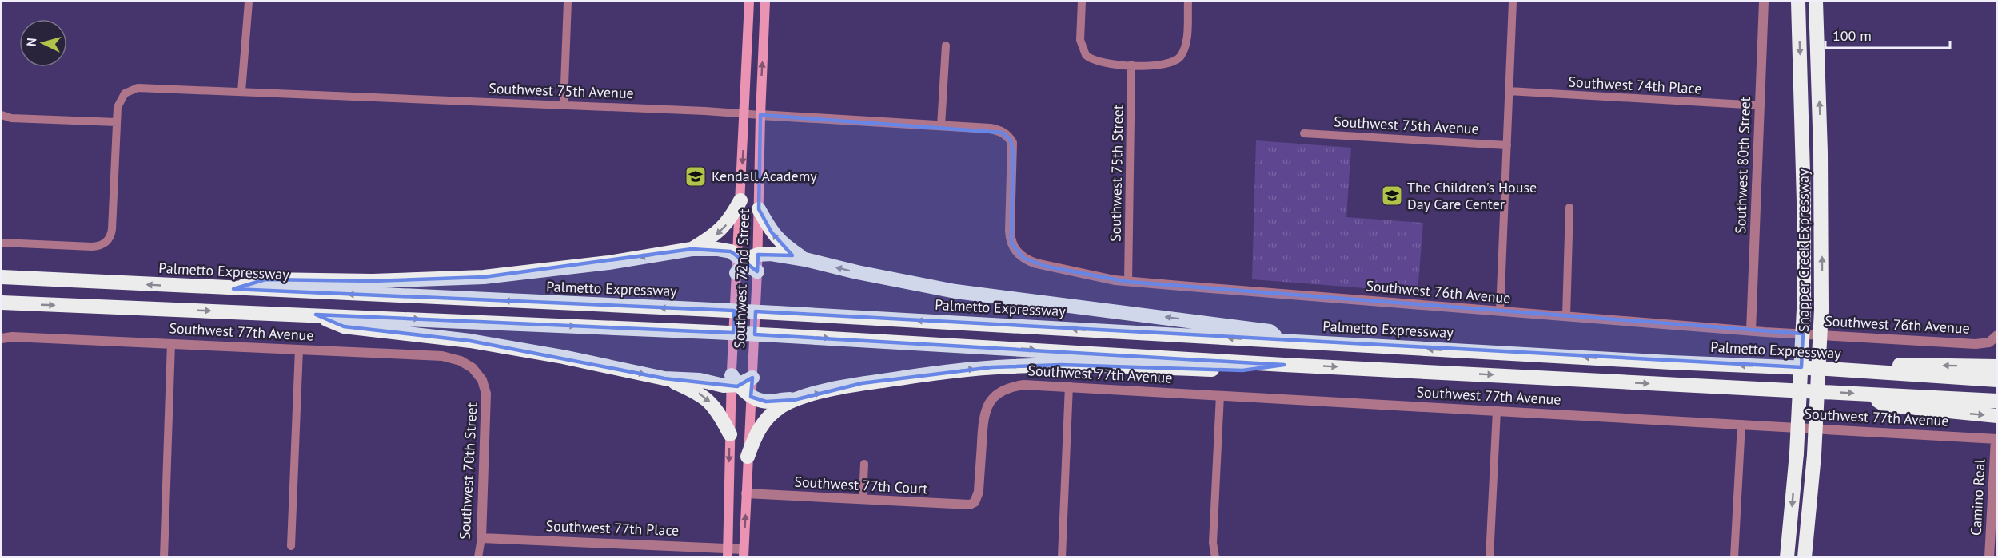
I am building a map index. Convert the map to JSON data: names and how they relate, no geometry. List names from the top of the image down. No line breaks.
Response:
{"streets":{"highway":["Snapper Creek Expressway","Palmetto Expressway"],"main road":["Southwest 72nd Street"],"street":["Southwest 74th Place","Southwest 75th Avenue","Southwest 80th Street","Southwest 75th Street","Southwest 76th Avenue","Southwest 77th Avenue","Southwest 70th Street","Southwest 77th Court","Camino Real","Southwest 77th Place"]},"crossings":[["Southwest 74th Place","Southwest 80th Street"],["Southwest 75th Avenue","Southwest 72nd Street"],["Southwest 75th Avenue","Southwest 76th Avenue"],["Southwest 80th Street","Southwest 76th Avenue"],["Southwest 75th Street","Southwest 76th Avenue"],["Southwest 72nd Street","Southwest 77th Court"],["Southwest 72nd Street","Southwest 77th Place"],["Southwest 77th Avenue","Southwest 70th Street"],["Southwest 77th Avenue","Southwest 77th Court"],["Southwest 77th Avenue","Camino Real"],["Southwest 70th Street","Southwest 77th Place"]],"places":{"school or university":["Kendall Academy","The Children's House Day Care Center"]},"scale_bar":"100 m","north":"left"}
